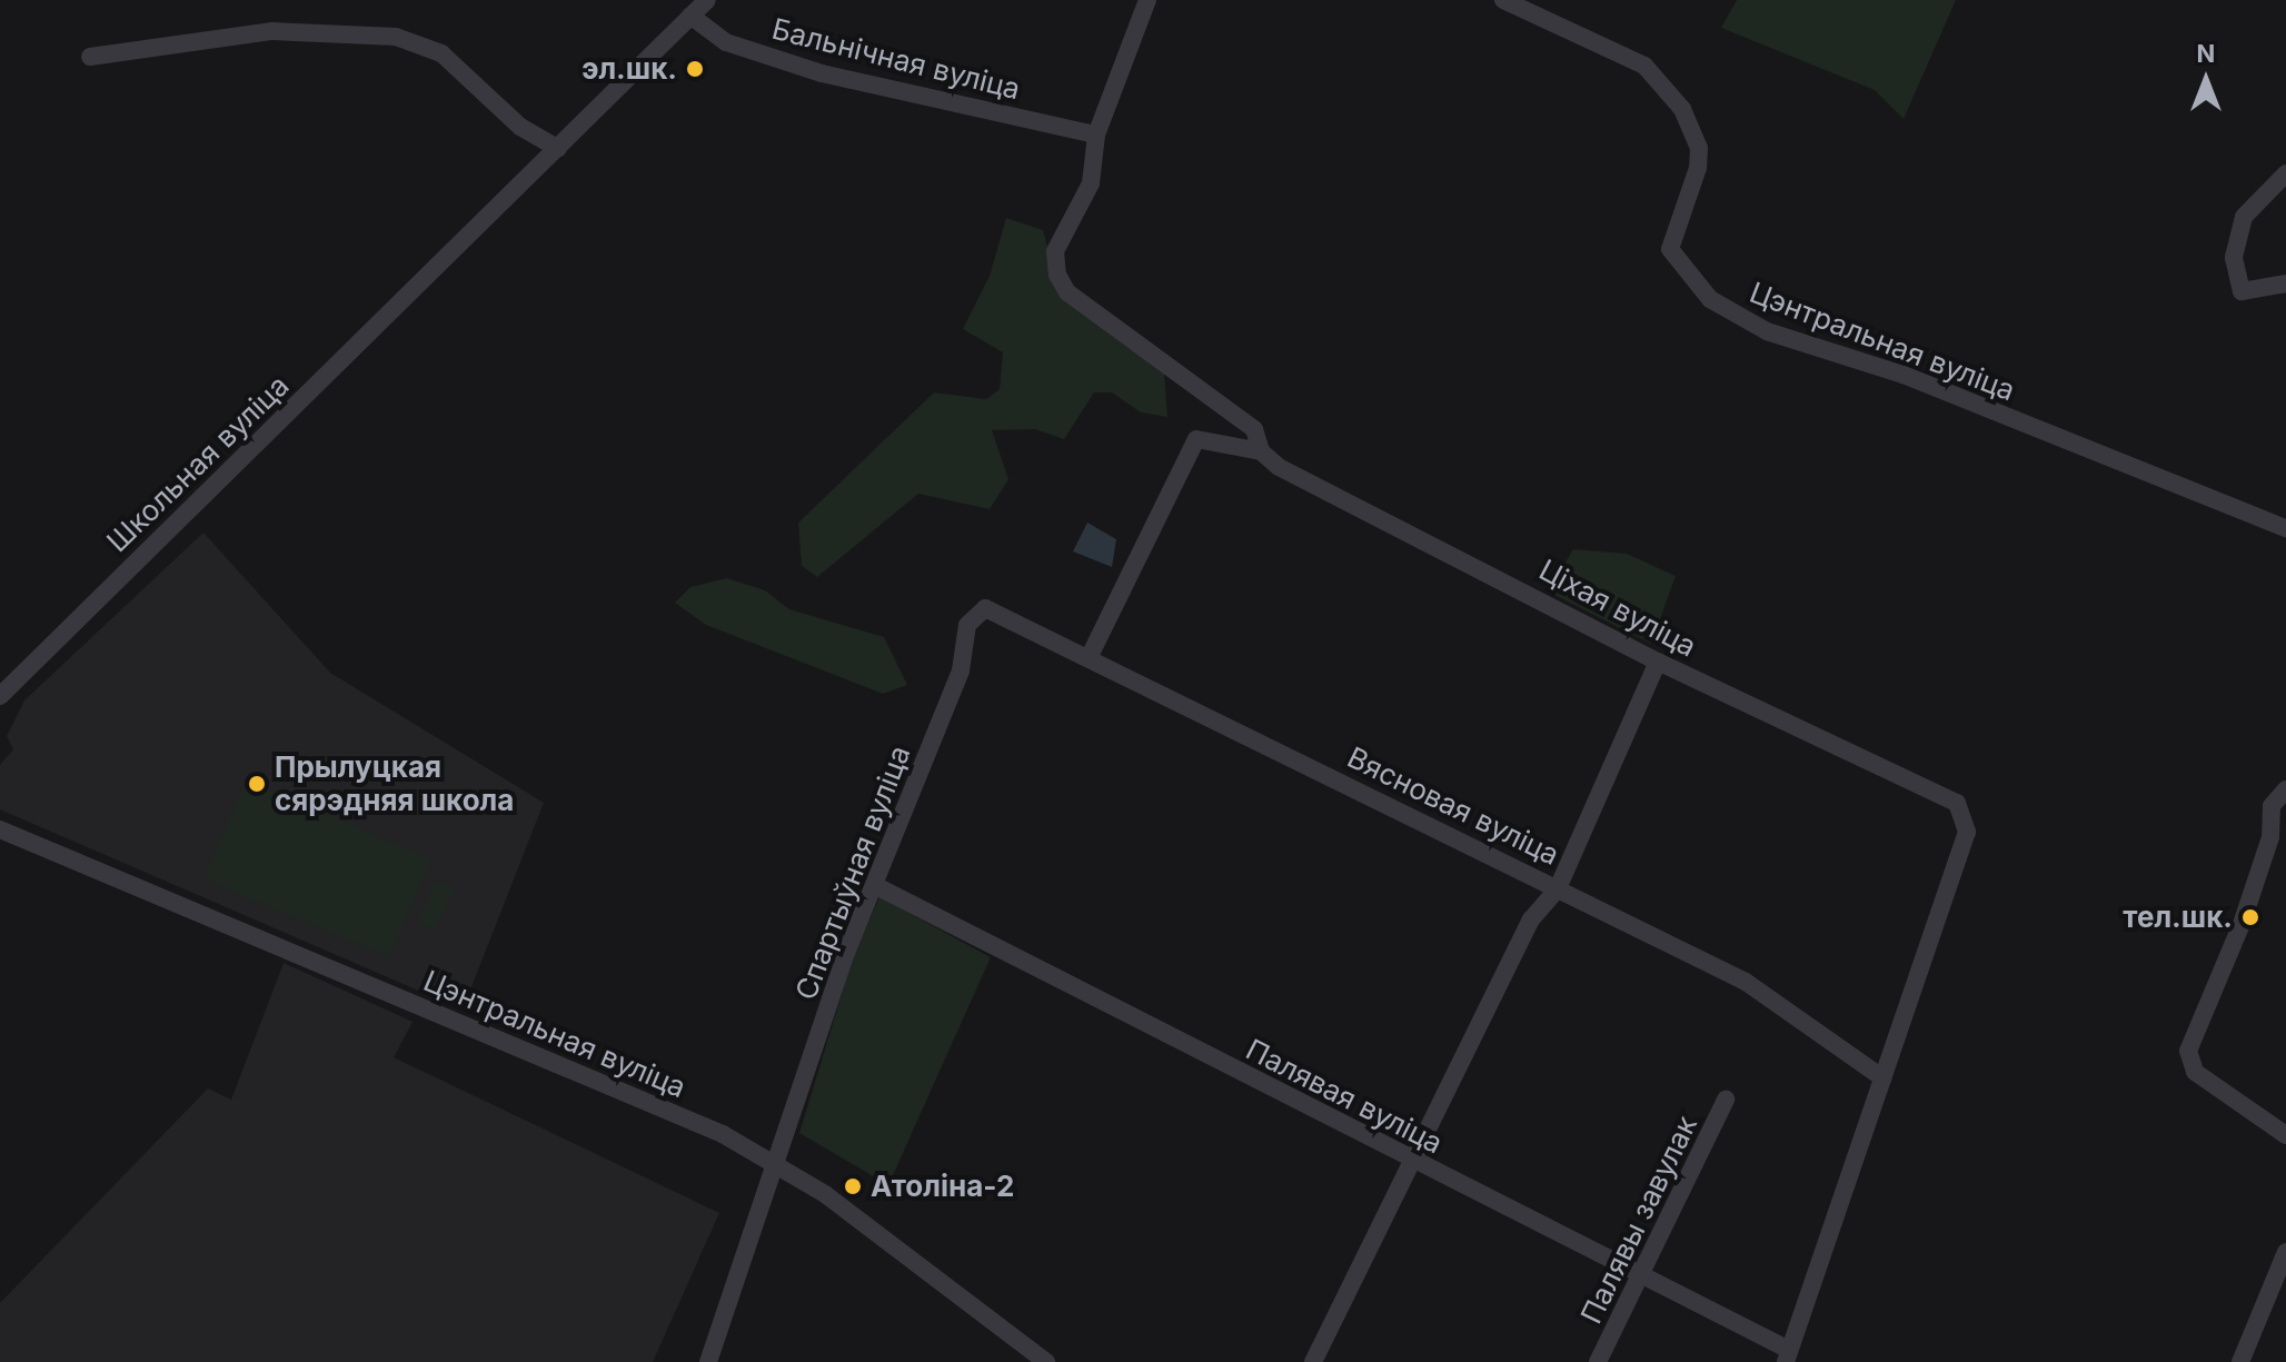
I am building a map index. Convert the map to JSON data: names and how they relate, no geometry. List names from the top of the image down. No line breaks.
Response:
{"streets":{"street":["Бальнічная вуліца","Цэнтральная вуліца","Школьная вуліца","Ціхая вуліца","Вясновая вуліца","Спартыўная вуліца","Палявая вуліца","Палявы завулак"]},"crossings":[["Цэнтральная вуліца","Спартыўная вуліца"],["Ціхая вуліца","Вясновая вуліца"],["Вясновая вуліца","Спартыўная вуліца"],["Спартыўная вуліца","Палявая вуліца"],["Палявая вуліца","Палявы завулак"]],"places":["эл.шк.","Прылуцкая сярэдняя школа","тел.шк.","Атоліна-2"],"north":"top"}
